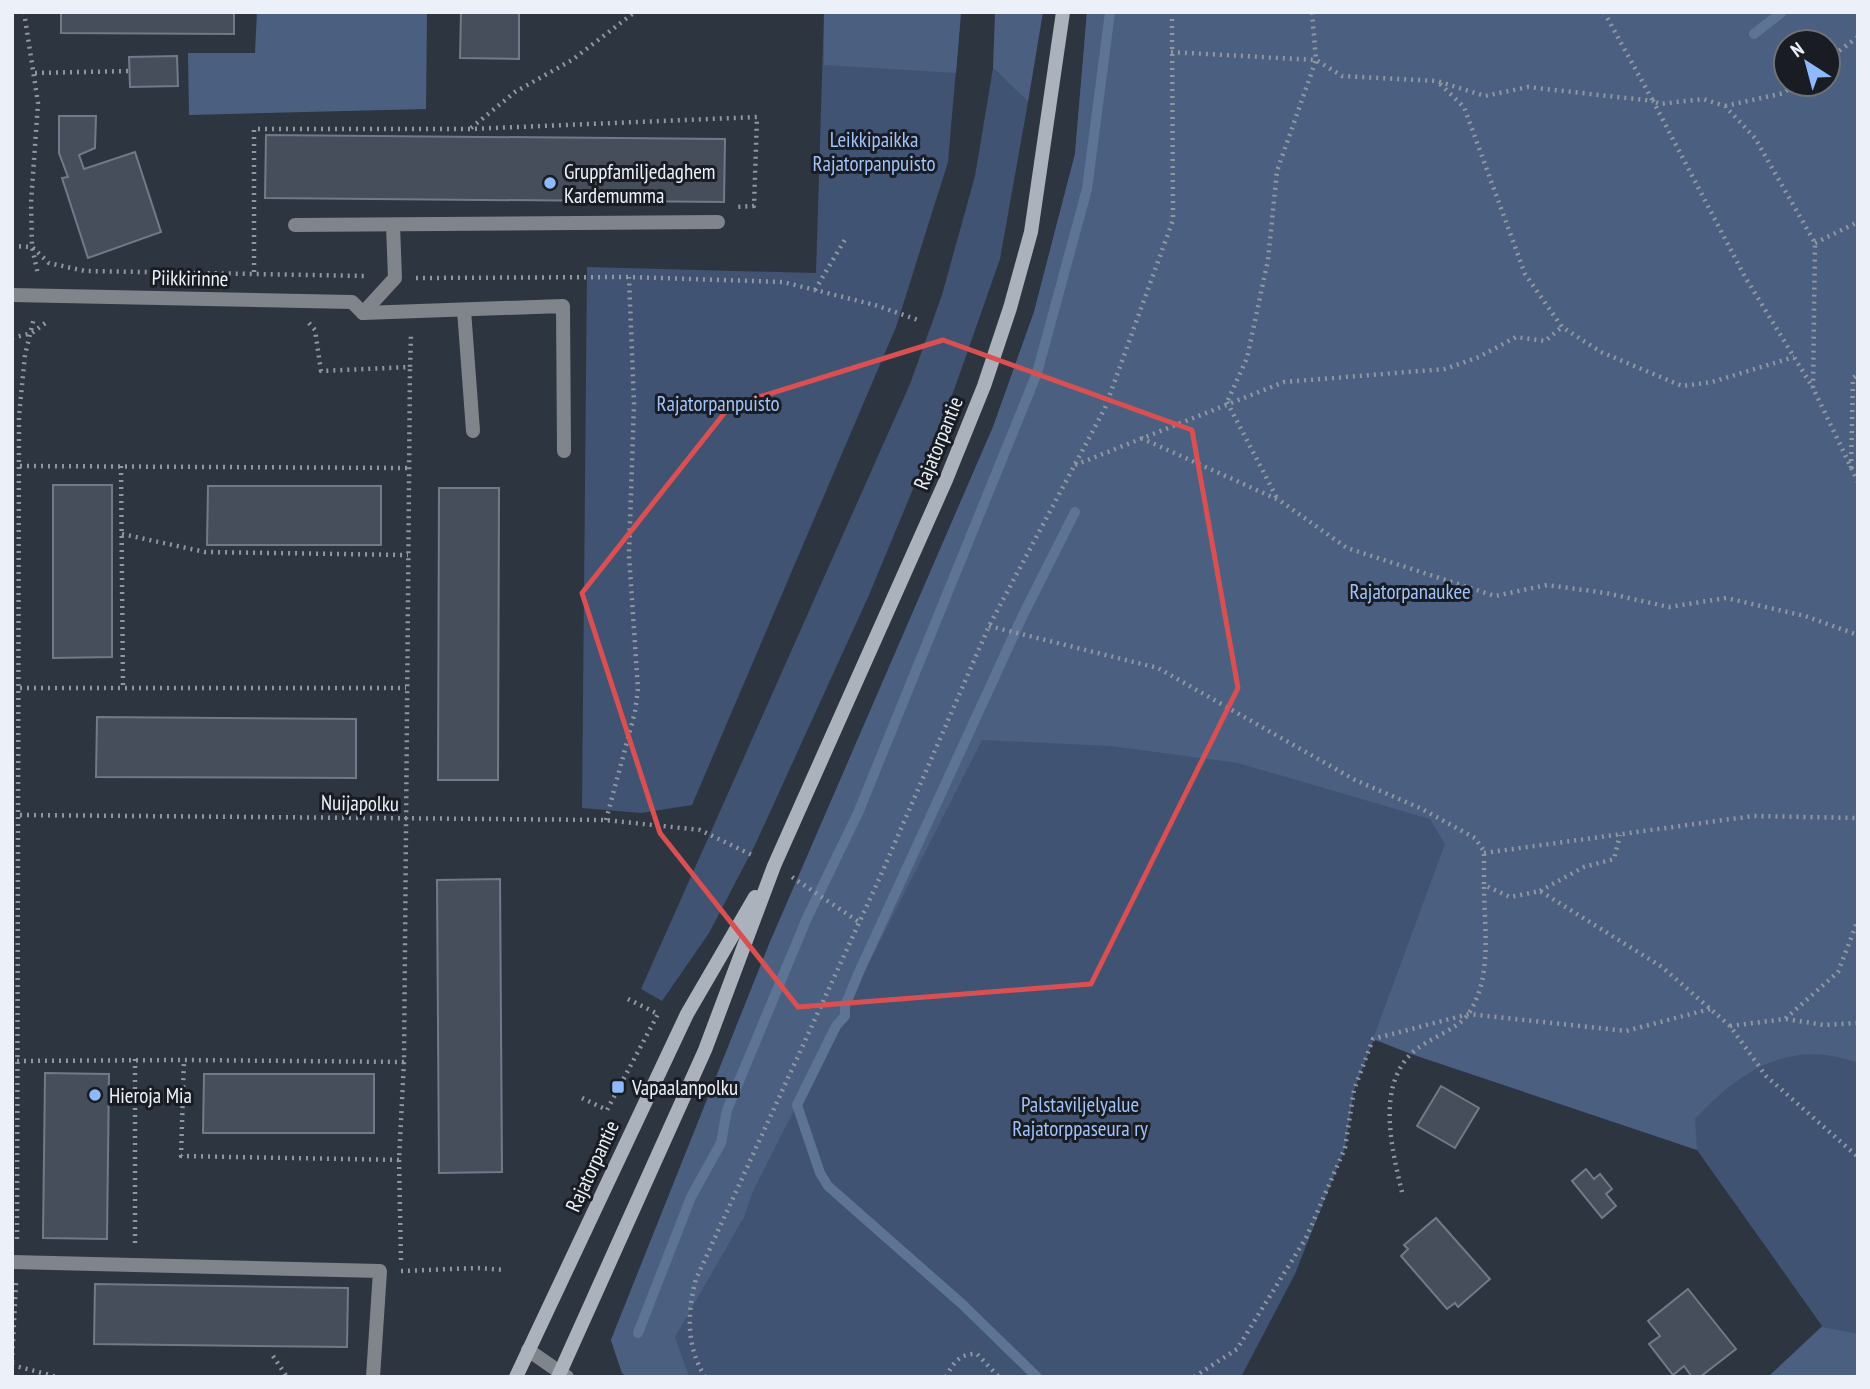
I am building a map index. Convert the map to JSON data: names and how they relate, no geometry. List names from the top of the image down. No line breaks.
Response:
{"streets":{"main road":["Rajatorpantie"],"street":["Piikkirinne"],"path":["Nuijapolku"]},"crossings":[["Rajatorpantie","Nuijapolku"]],"parks":["Leikkipaikka Rajatorpanpuisto","Rajatorpanpuisto","Rajatorpanaukee","Palstaviljelyalue Rajatorppaseura ry"],"places":{"other":["Gruppfamiljedaghem Kardemumma","Hieroja Mia"],"transit":["Vapaalanpolku"]},"north":"top left"}
